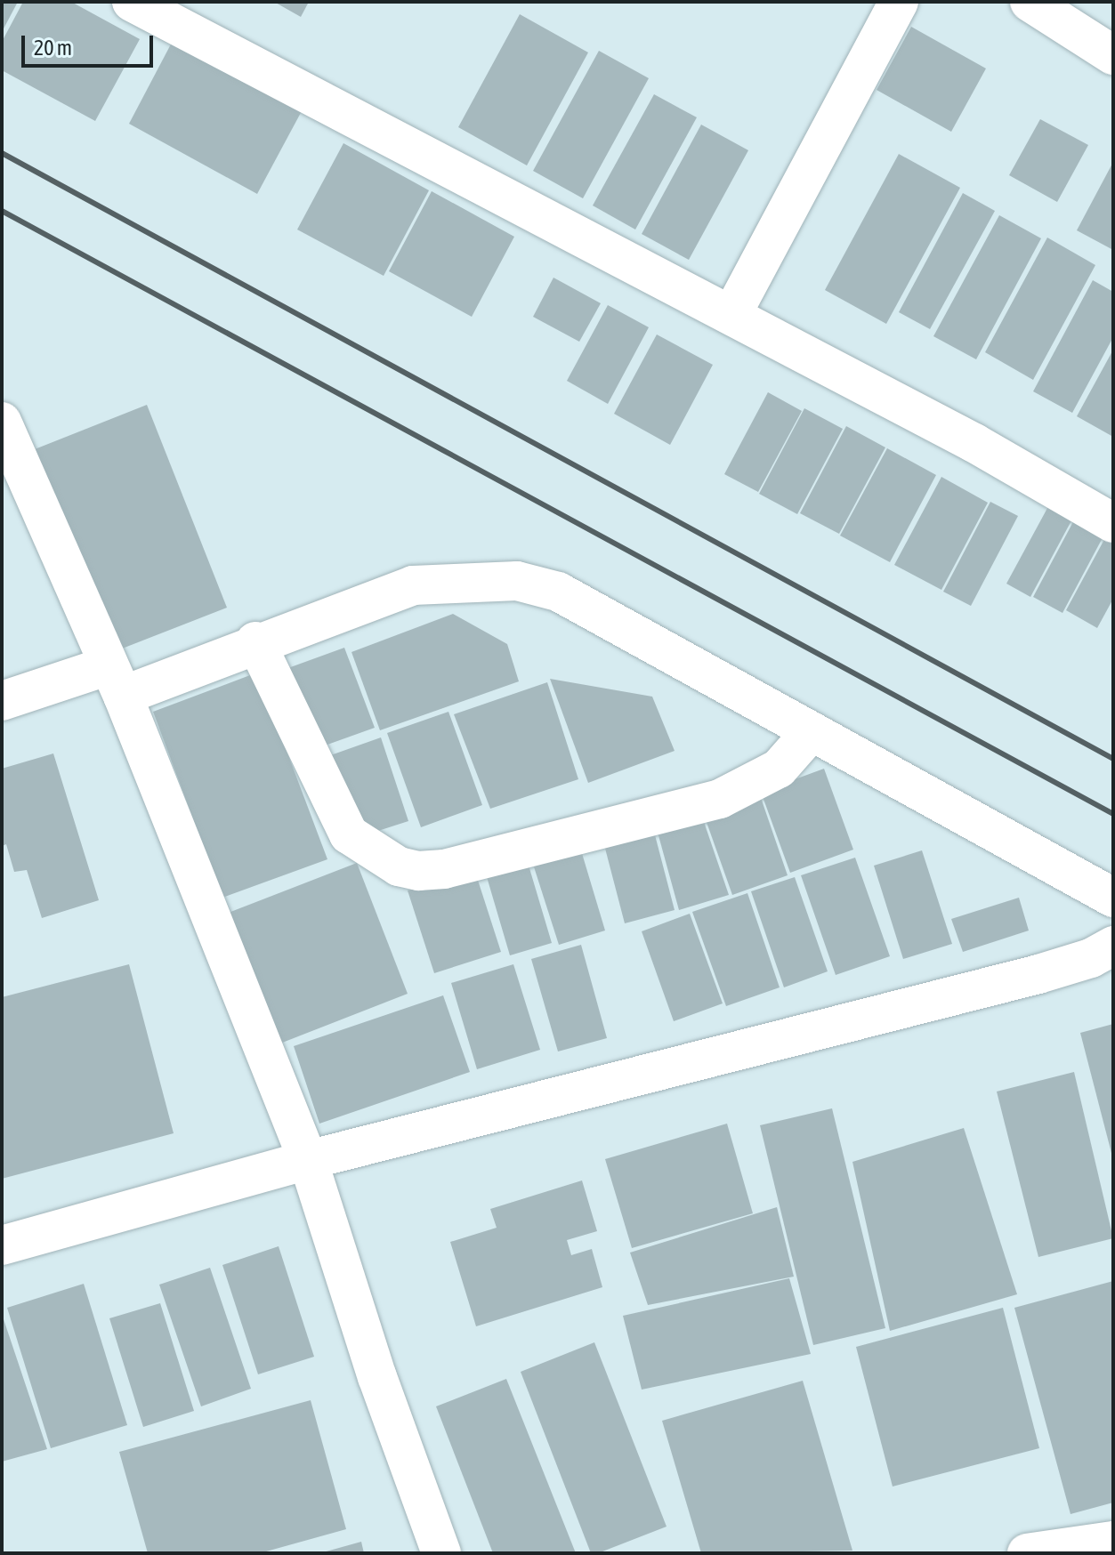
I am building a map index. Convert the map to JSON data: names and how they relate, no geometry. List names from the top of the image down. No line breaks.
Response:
{"scale_bar":"20 m"}
